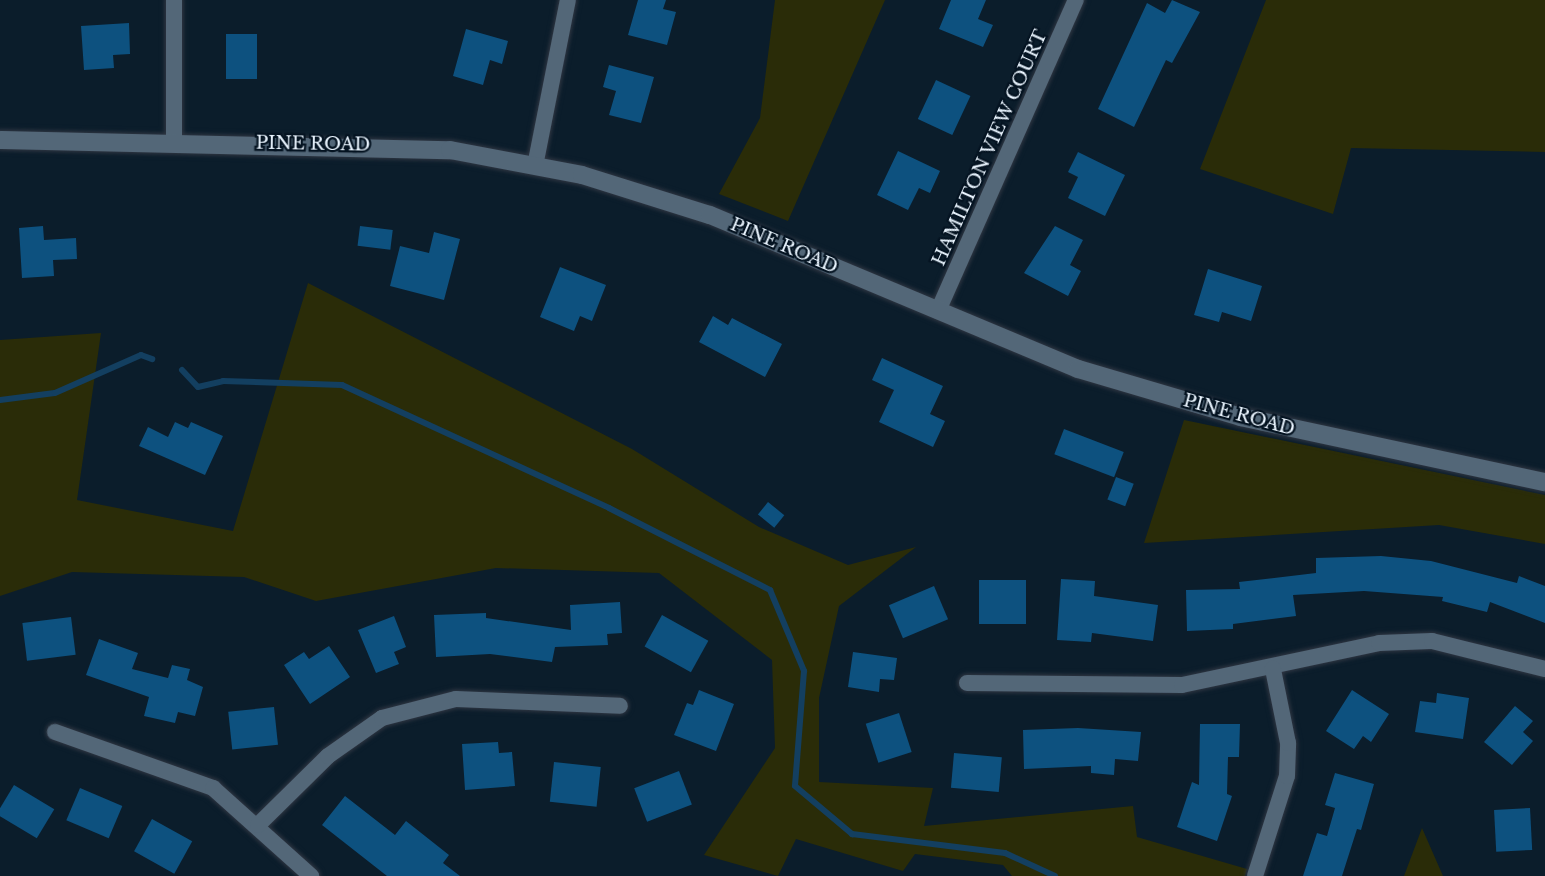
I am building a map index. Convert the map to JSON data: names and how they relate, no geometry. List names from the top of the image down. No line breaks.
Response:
{"streets":{"street":["PINE ROAD","HAMILTON VIEW COURT"]},"crossings":[["PINE ROAD","HAMILTON VIEW COURT"]]}
